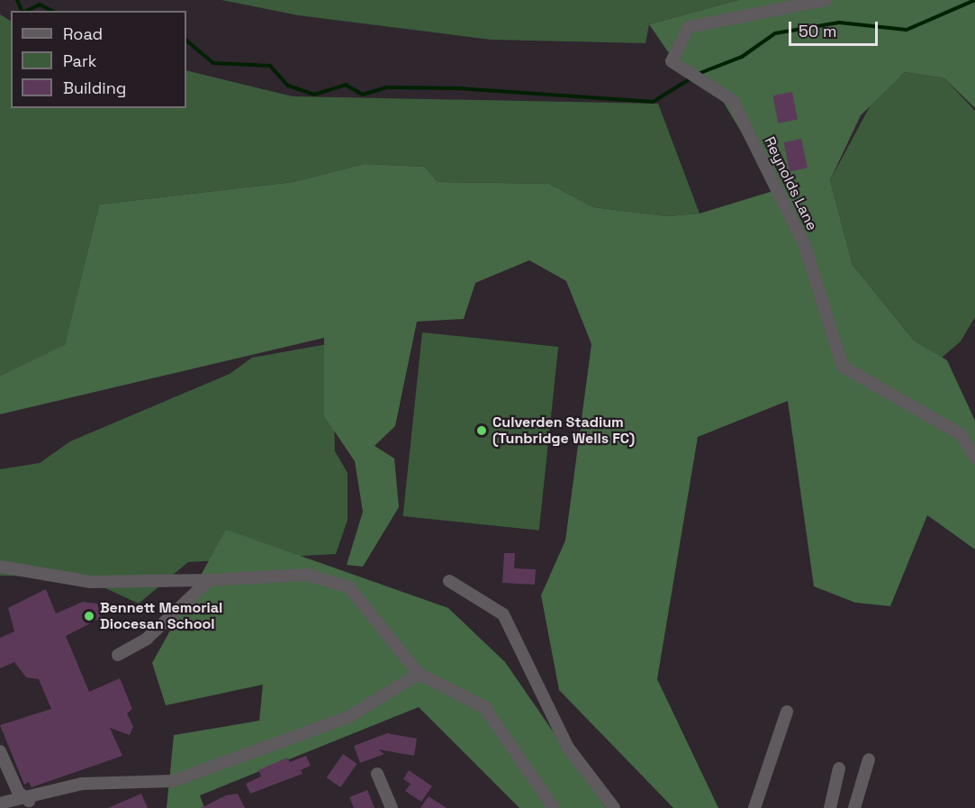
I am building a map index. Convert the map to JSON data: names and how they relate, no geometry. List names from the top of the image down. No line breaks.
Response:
{"streets":{"street":["Reynolds Lane"]},"places":["Culverden Stadium (Tunbridge Wells FC)","Bennett Memorial Diocesan School"],"legend":["Road","Park","Building"],"scale_bar":"50 m"}
